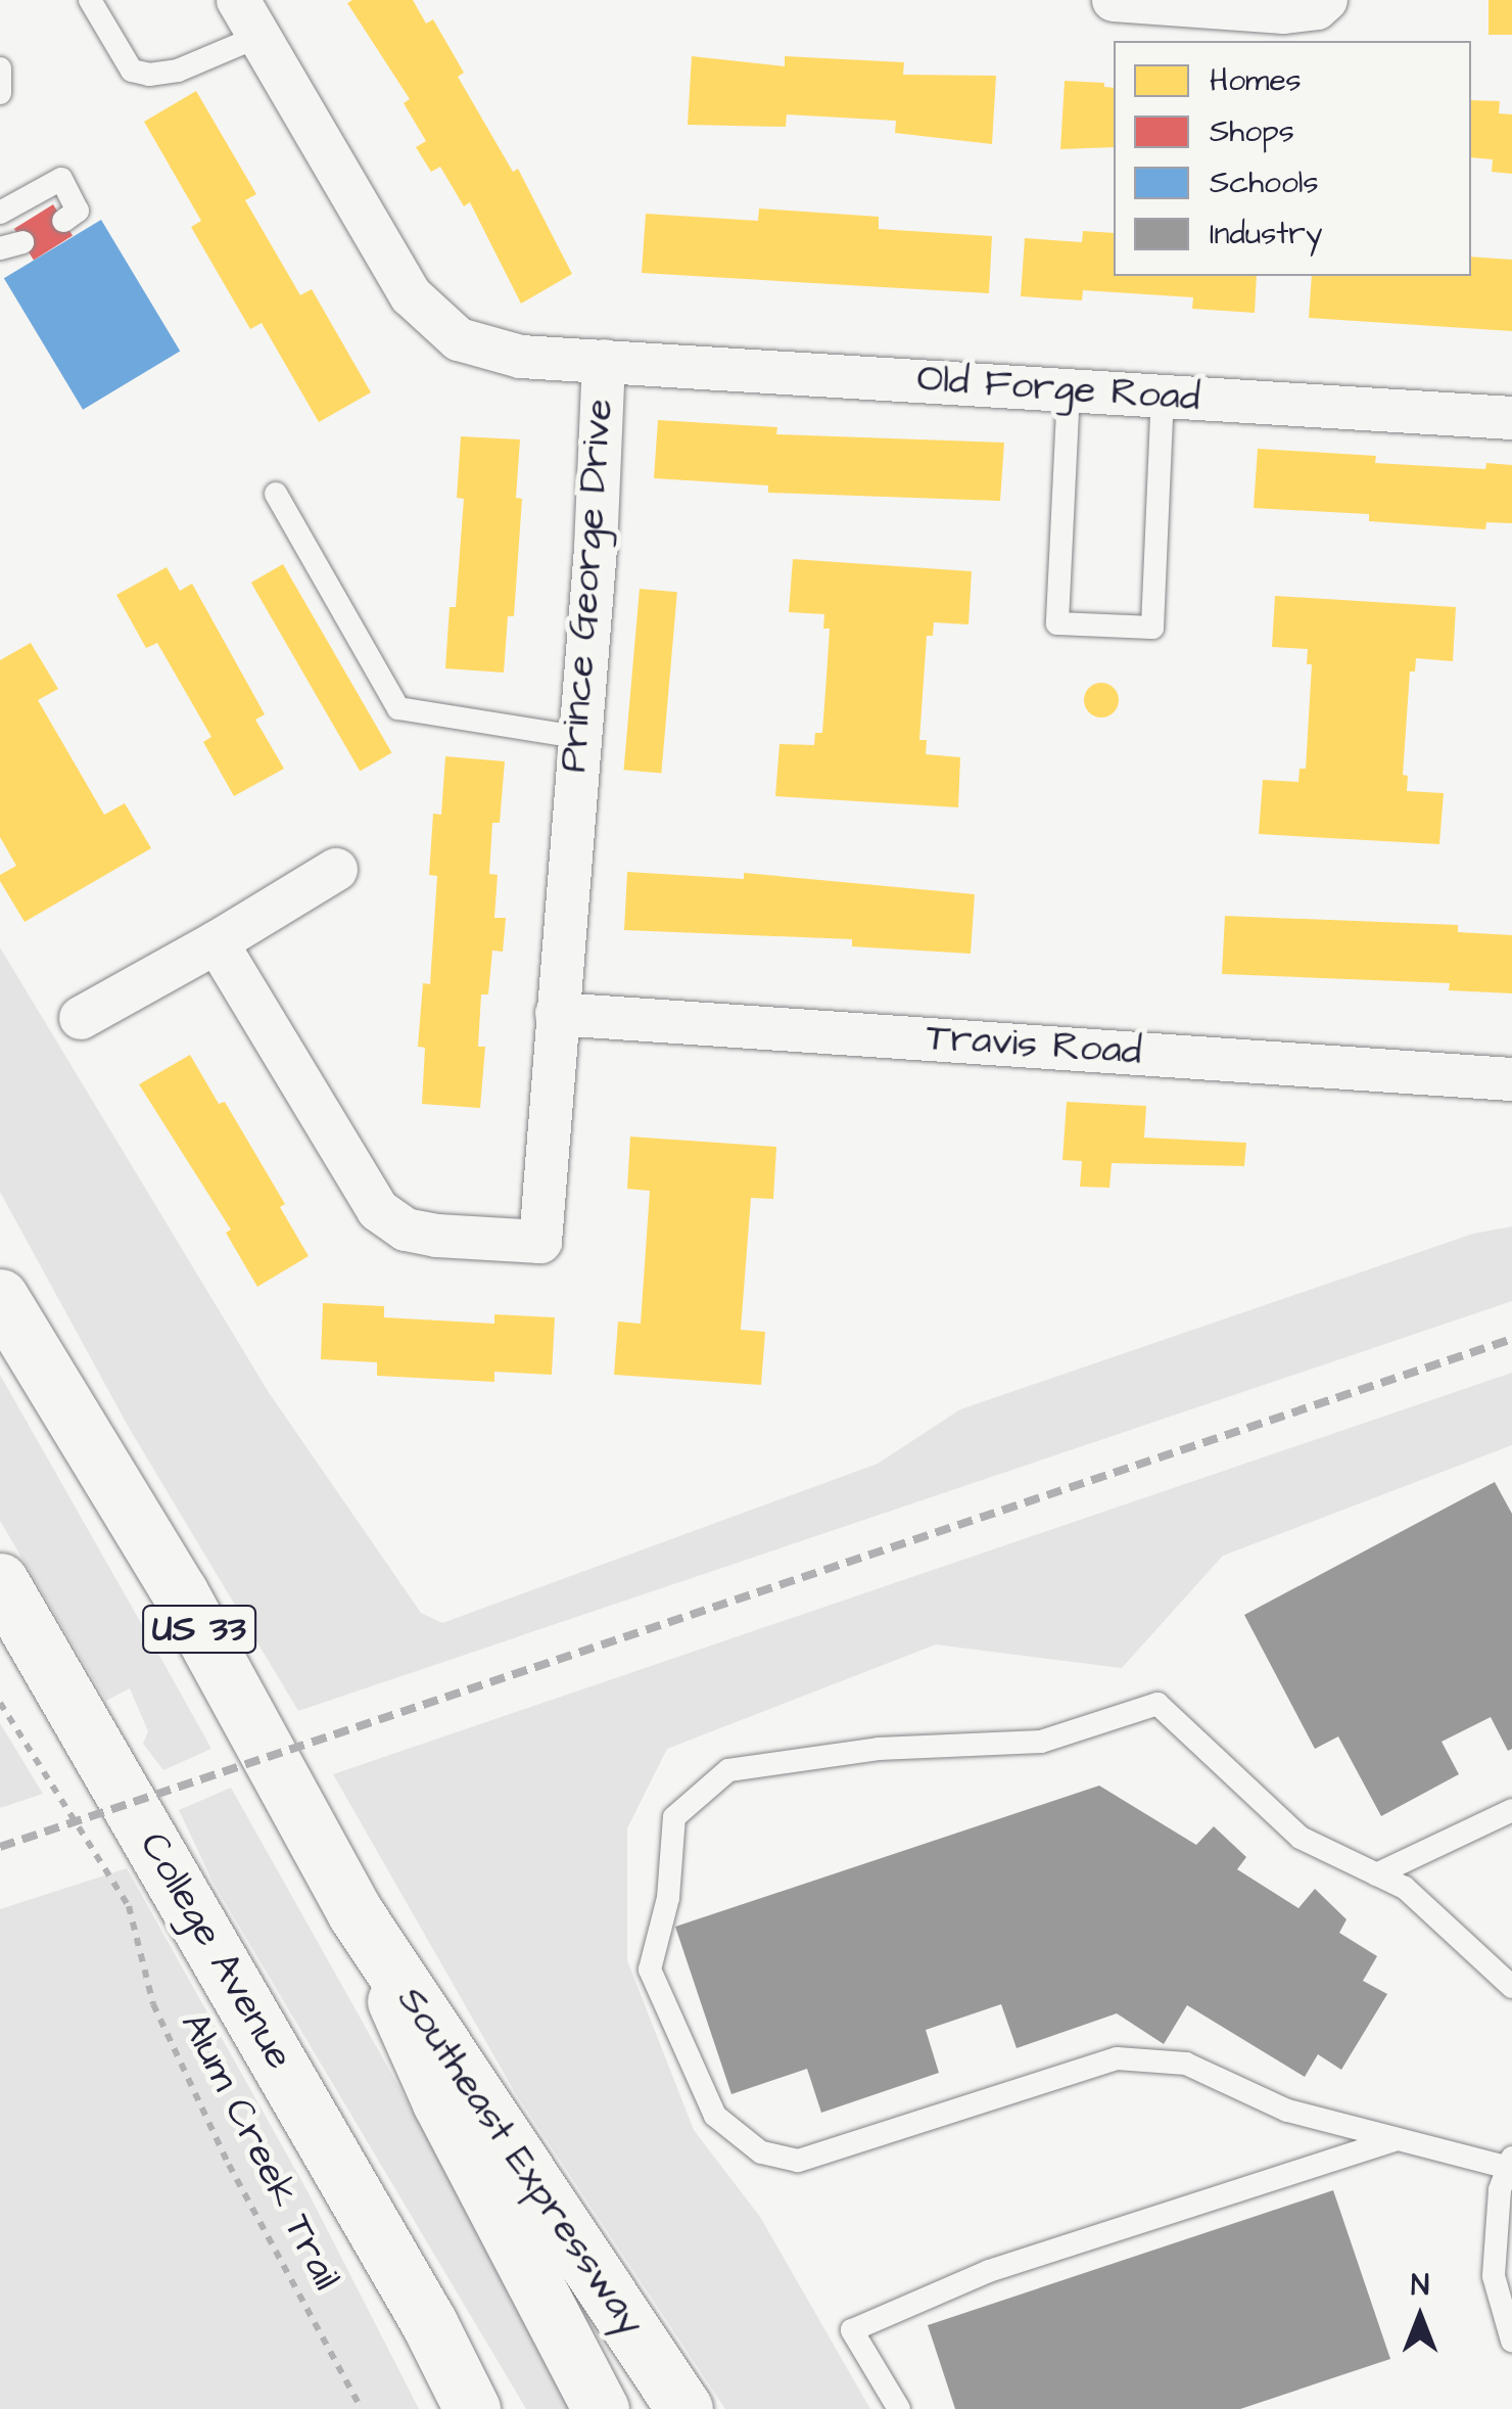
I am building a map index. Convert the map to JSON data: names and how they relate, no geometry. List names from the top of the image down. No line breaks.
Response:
{"streets":{"main road":["US 33","College Avenue","Southeast Expressway"],"street":["Old Forge Road","Prince George Drive","Travis Road"],"path":["Alum Creek Trail"]},"crossings":[["Old Forge Road","Prince George Drive"],["Prince George Drive","Travis Road"],["US 33","Southeast Expressway"]],"legend":["Homes","Shops","Schools","Industry"],"north":"top"}
